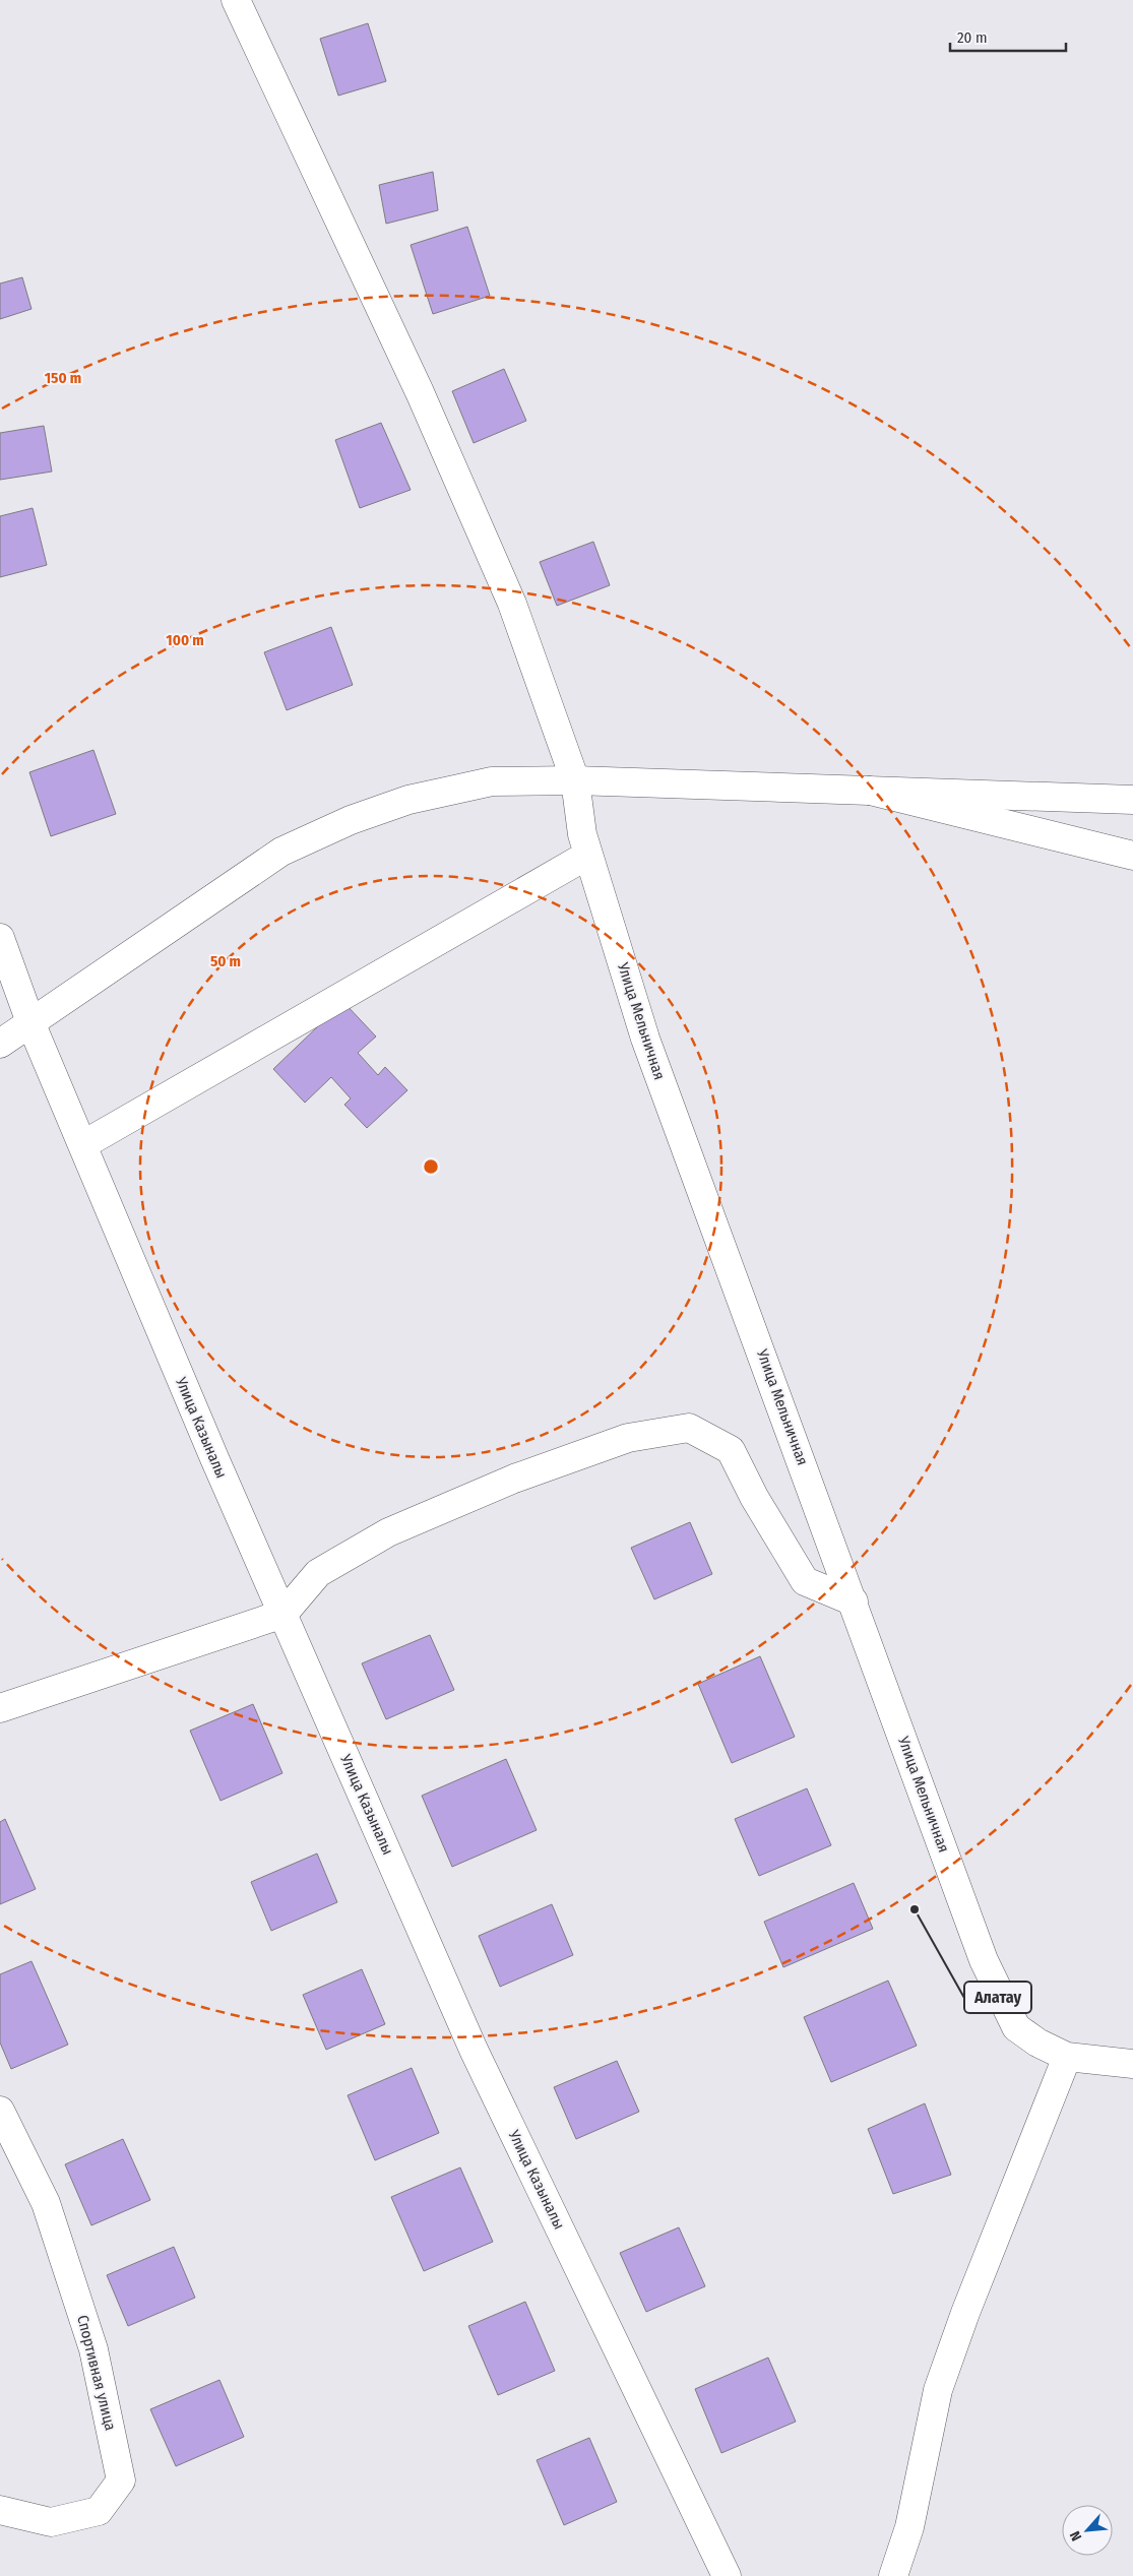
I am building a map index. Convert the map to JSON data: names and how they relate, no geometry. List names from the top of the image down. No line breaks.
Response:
{"streets":{"main road":["Улица Мельничная","Улица Казыналы","Спортивная улица"]},"places":["Алатау"],"scale_bar":"20 m","north":"bottom left","rings":["150 m","100 m","50 m"]}
